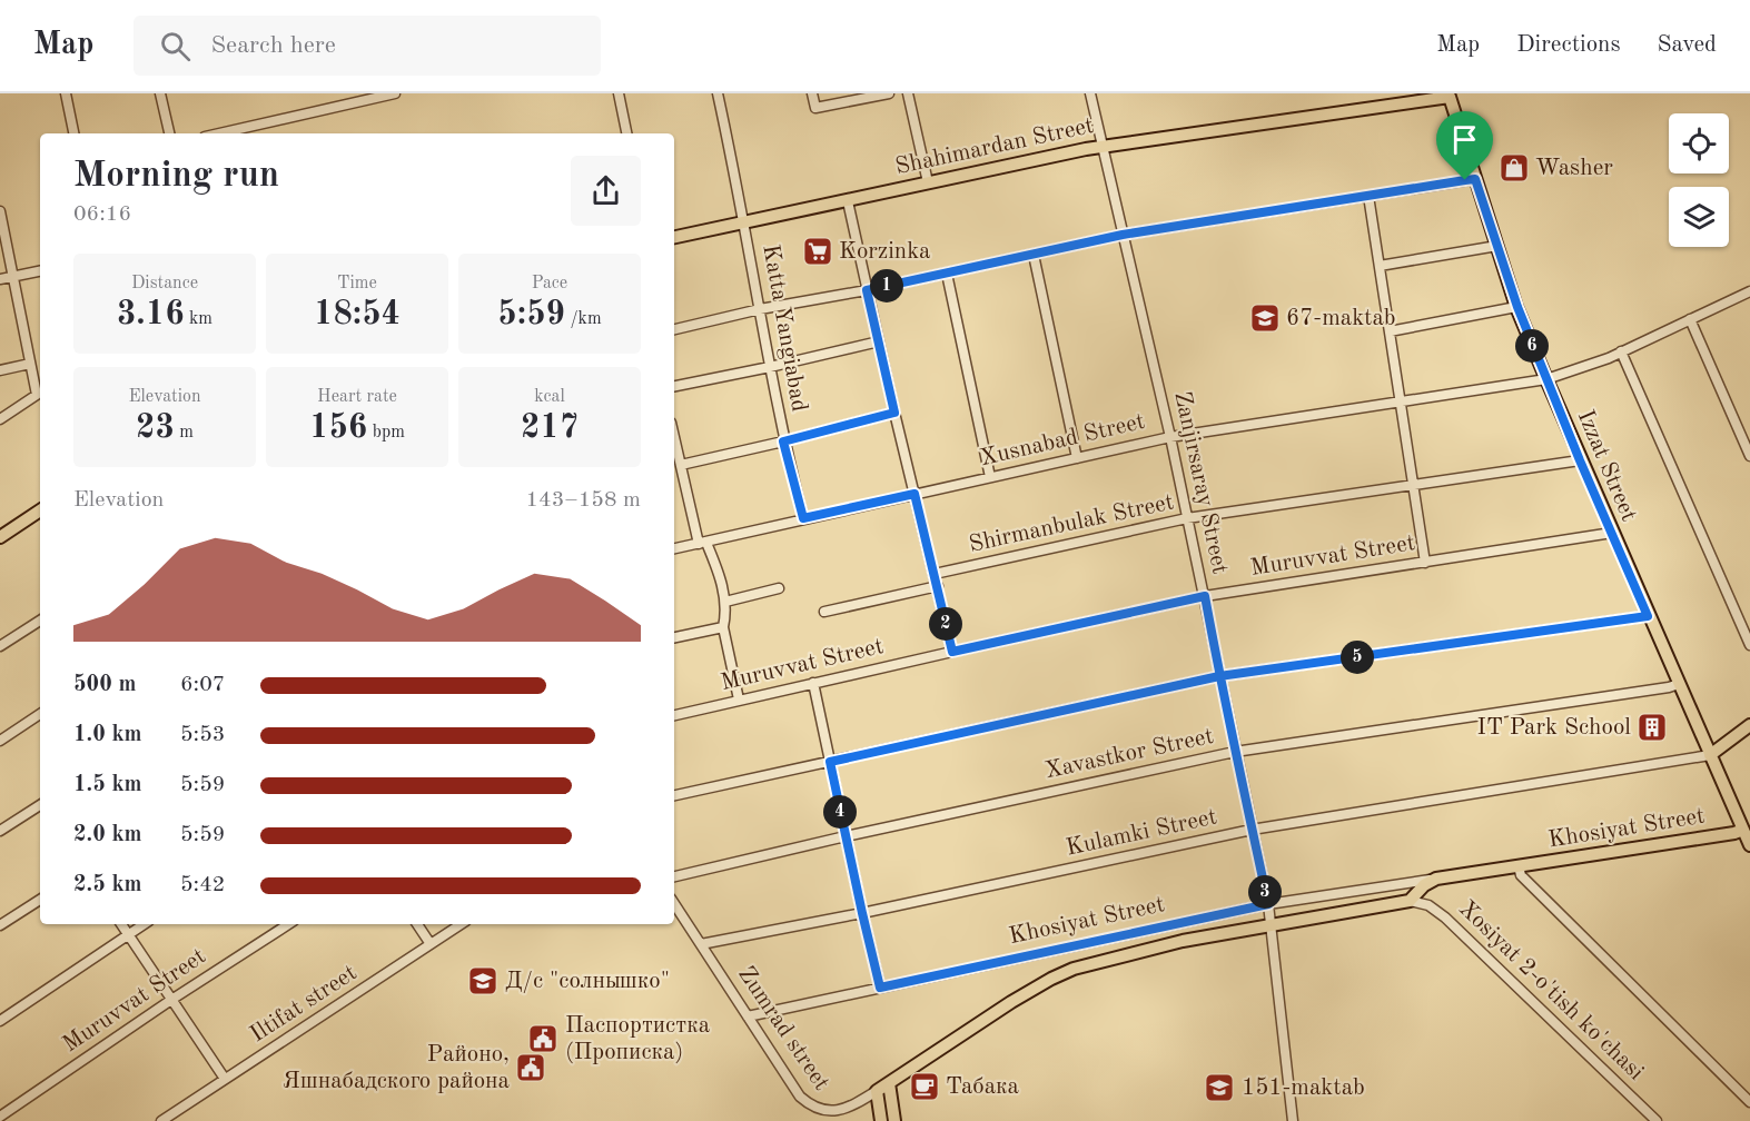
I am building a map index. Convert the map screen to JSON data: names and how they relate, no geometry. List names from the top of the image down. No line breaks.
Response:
{"streets":{"main road":["Shahimardan Street","Izzat Street","Khosiyat Street","Zumrad street"],"street":["Katta Yangiabad","Xusnabad Street","Zanjirsaray Street","Shirmanbulak Street","Muruvvat Street","Xavastkor Street","Kulamki Street","Xosiyat 2-o'tish ko'chasi","Iltifаt street"]},"crossings":[["Shahimardan Street","Katta Yangiabad"],["Shahimardan Street","Izzat Street"],["Shahimardan Street","Zanjirsaray Street"],["Katta Yangiabad","Xusnabad Street"],["Xusnabad Street","Izzat Street"],["Xusnabad Street","Zanjirsaray Street"],["Izzat Street","Shirmanbulak Street"],["Izzat Street","Muruvvat Street"],["Izzat Street","Xavastkor Street"],["Izzat Street","Khosiyat Street"],["Izzat Street","Kulamki Street"],["Zanjirsaray Street","Shirmanbulak Street"],["Zanjirsaray Street","Muruvvat Street"],["Zanjirsaray Street","Xavastkor Street"],["Zanjirsaray Street","Khosiyat Street"],["Zanjirsaray Street","Kulamki Street"],["Khosiyat Street","Xosiyat 2-o'tish ko'chasi"],["Khosiyat Street","Zumrad street"],["Kulamki Street","Zumrad street"]],"places":{"shop":["Washer"],"supermarket":["Korzinka"],"school or university":["67-maktab","Д/с \"солнышко\"","151-maktab"],"building":["IT Park School"],"public building":["Паспортистка (Прописка)","Районо, Яшнабадского района"],"cafe":["Табака"]},"page":{"header":"Map","search":"Search here","nav":["Map","Directions","Saved"],"heading":["Morning run","06:16"],"stats":[["Distance","3.16 km"],["Time","18:54"],["Pace","5:59 /km"],["Elevation","23 m"],["Heart rate","156 bpm"],["kcal","217"]],"pins":["1","6","2","5","4","3"],"chart":["Elevation","143–158 m"],"list":[{"name":"500 m","note":"6:07"},{"name":"1.0 km","note":"5:53"},{"name":"1.5 km","note":"5:59"},{"name":"2.0 km","note":"5:59"},{"name":"2.5 km","note":"5:42"}]}}
